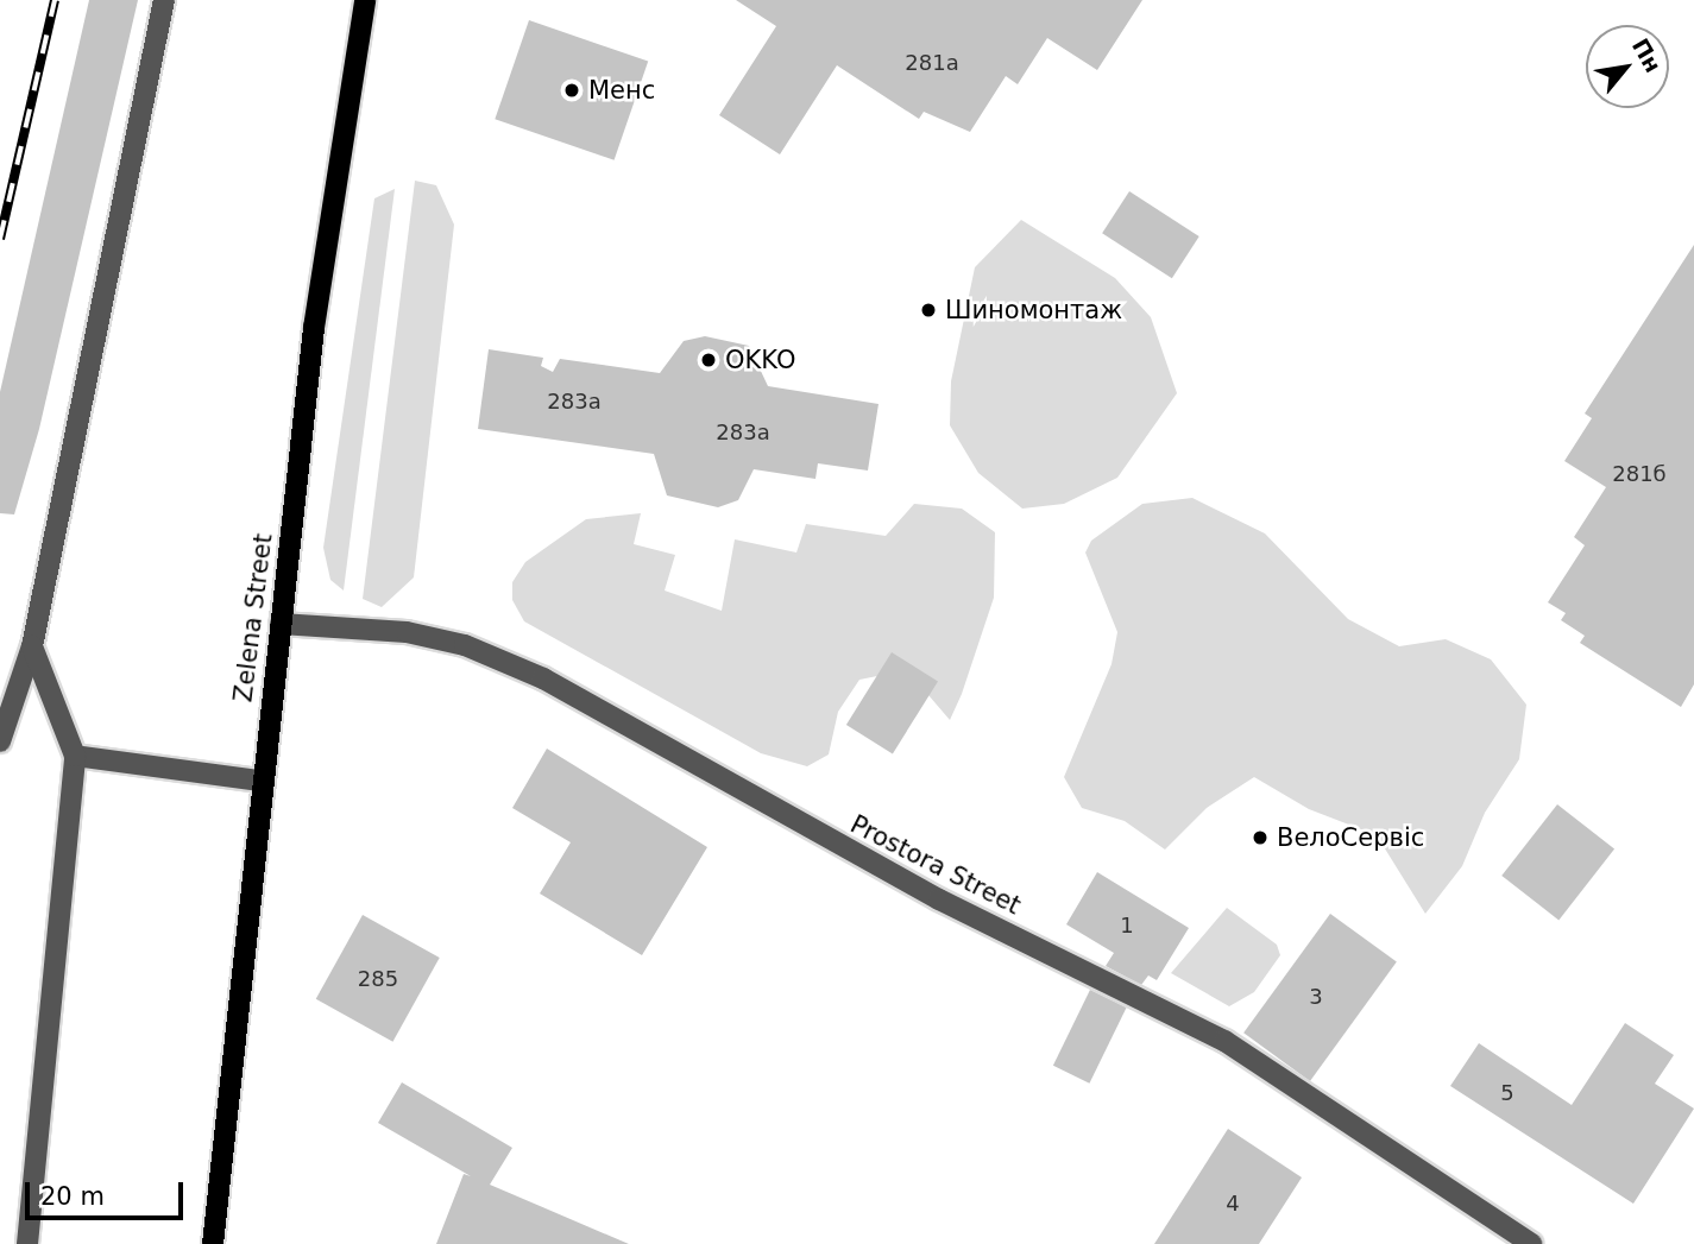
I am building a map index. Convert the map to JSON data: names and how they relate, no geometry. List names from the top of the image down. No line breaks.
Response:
{"streets":{"main road":["Zelena Street"],"street":["Prostora Street"]},"crossings":[["Zelena Street","Prostora Street"]],"places":["Менс","Шиномонтаж","OKKO","ВелоСервіс"],"house_numbers":["281а","283а","283а","281б","1","285","3","5","4"],"scale_bar":"20 m","north":"top right"}
